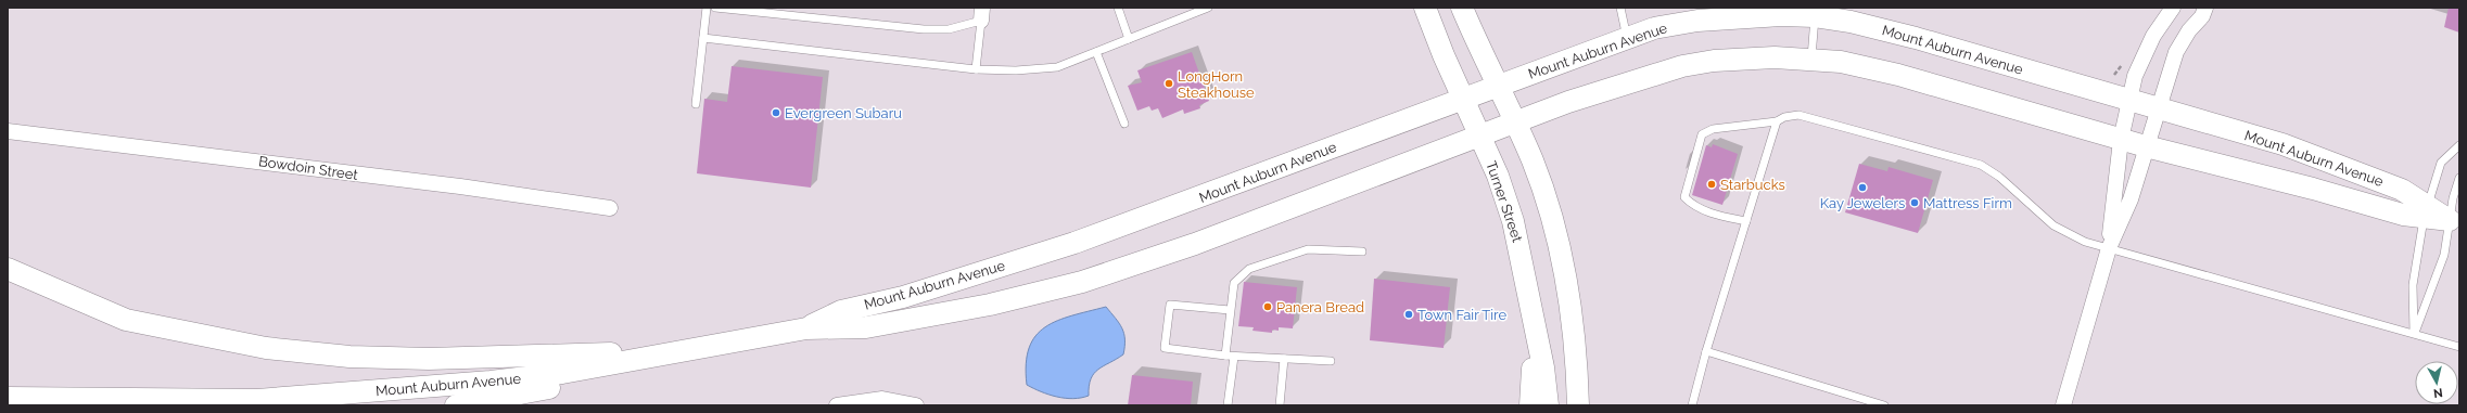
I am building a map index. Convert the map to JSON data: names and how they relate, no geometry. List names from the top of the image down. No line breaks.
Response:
{"streets":{"main road":["Mount Auburn Avenue","Turner Street"],"street":["Bowdoin Street"]},"crossings":[["Mount Auburn Avenue","Turner Street"]],"places":["LongHorn Steakhouse","Evergreen Subaru","Starbucks","Kay Jewelers","Mattress Firm","Panera Bread","Town Fair Tire"],"north":"bottom"}
